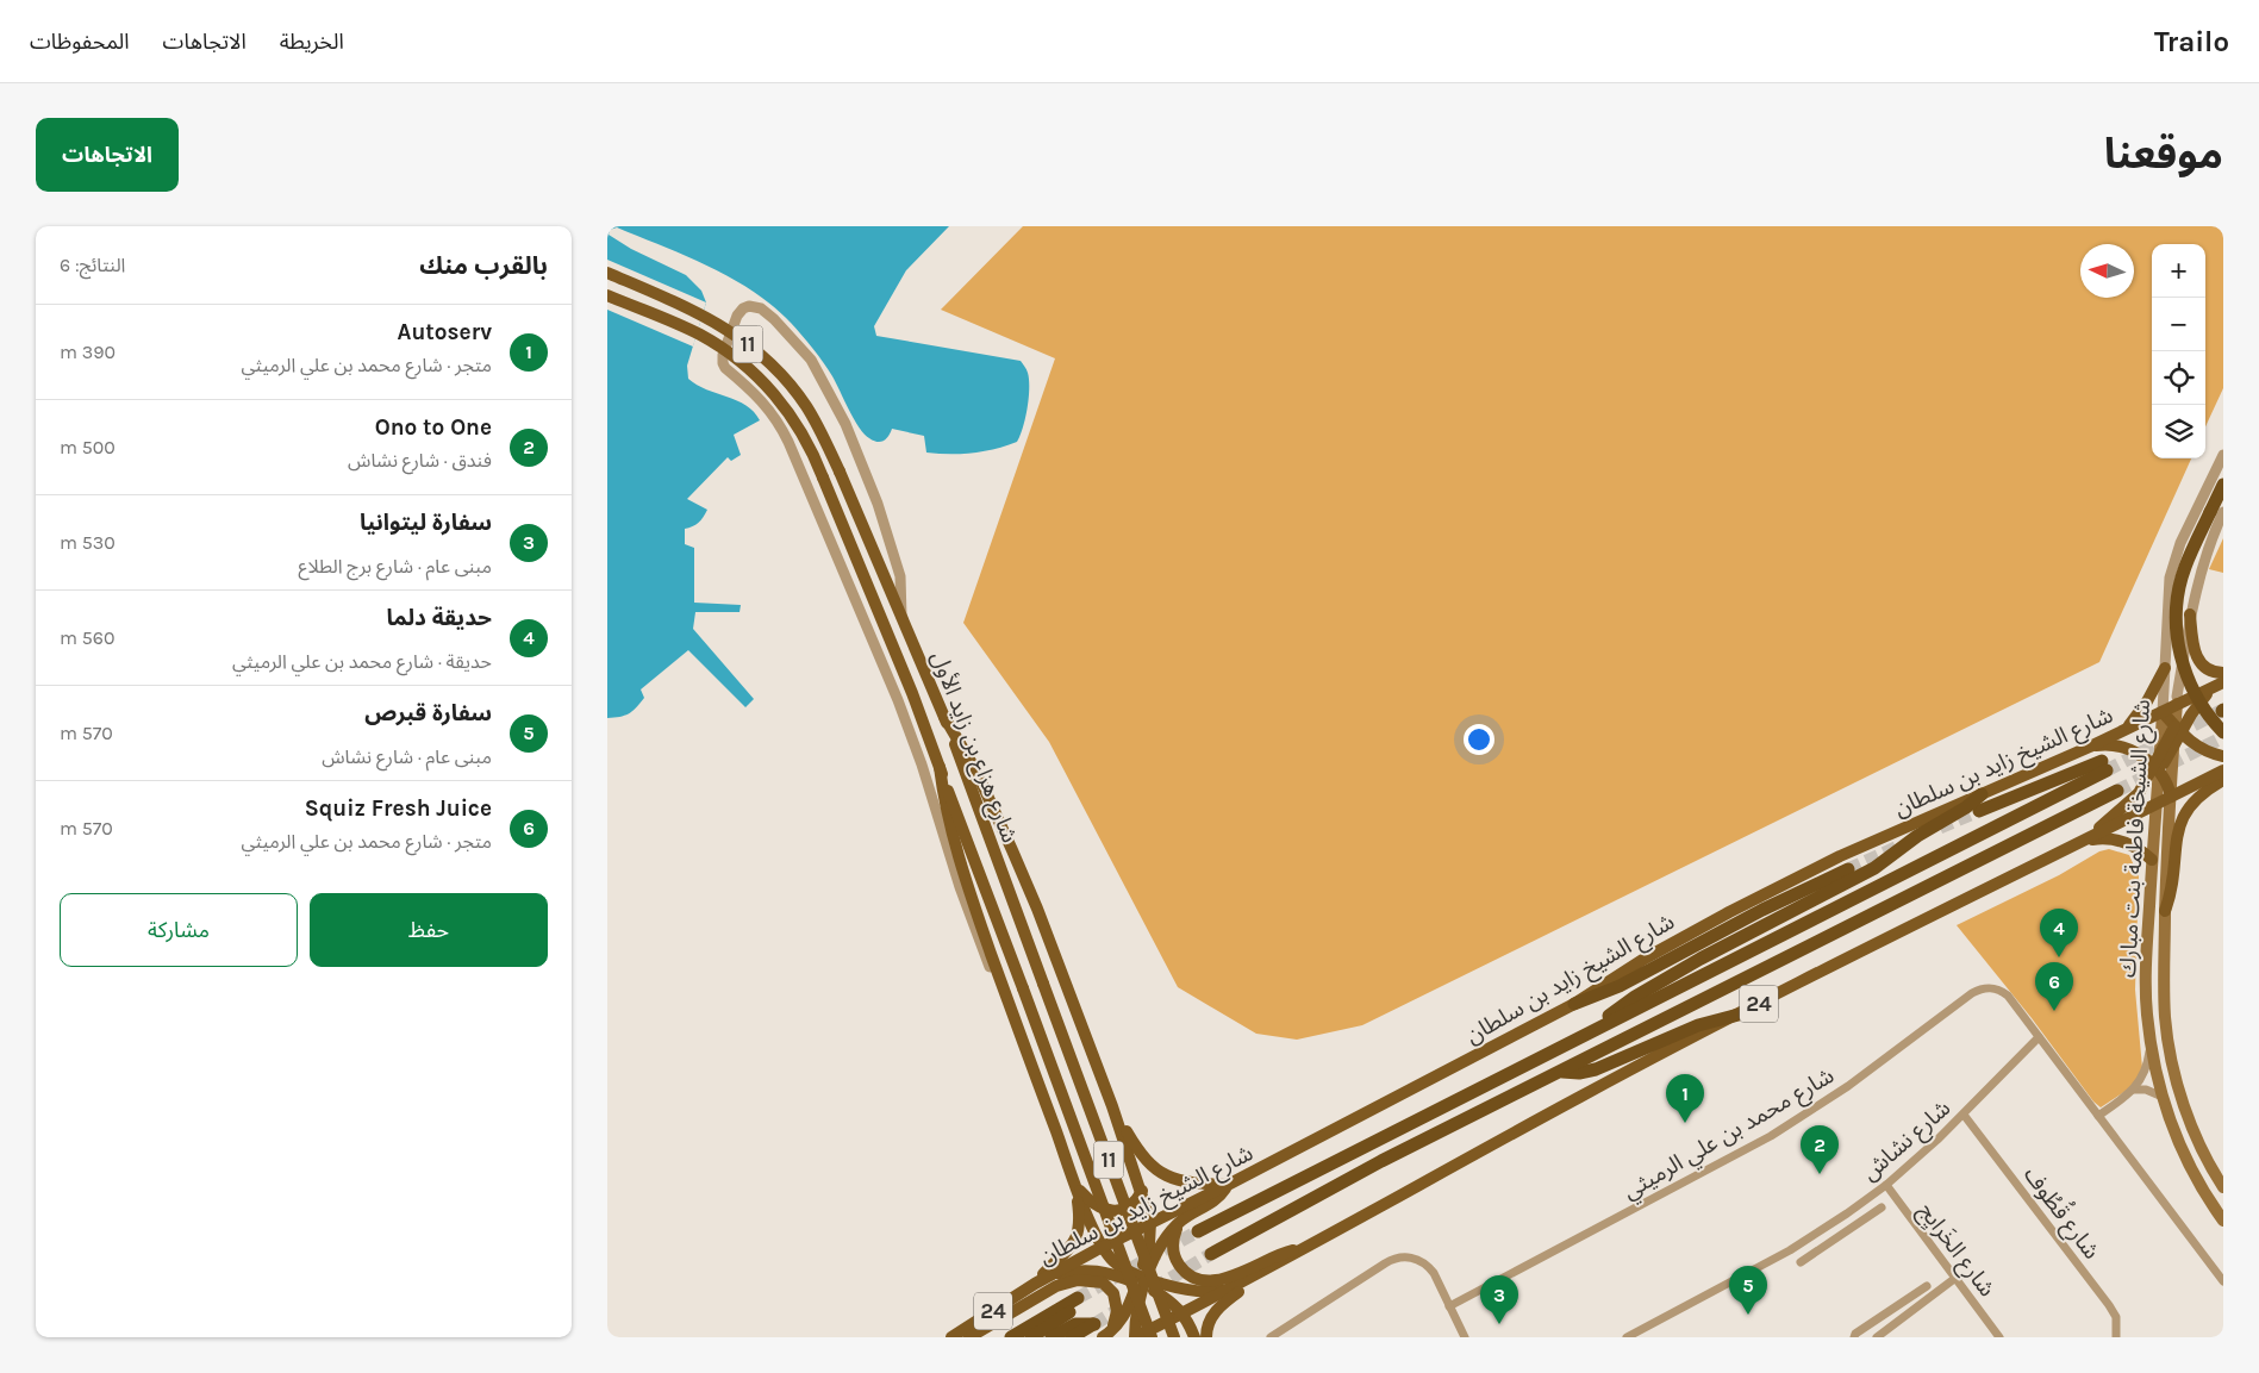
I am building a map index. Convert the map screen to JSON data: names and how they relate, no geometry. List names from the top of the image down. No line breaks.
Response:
{"streets":{"highway":["24"],"main road":["11","شارع هزاع بن زايد الأول","شارع الشيخ زايد بن سلطان","شارع الشيخة فاطمة بنت مبارك"],"street":["شارع محمد بن علي الرميثي","شارع نشاش","شارع قُطُوف","شارع الخَرايِج"]},"crossings":[["شارع الشيخ زايد بن سلطان","شارع الشيخة فاطمة بنت مبارك"],["شارع الشيخ زايد بن سلطان","24"],["شارع الشيخة فاطمة بنت مبارك","24"],["شارع محمد بن علي الرميثي","شارع نشاش"],["شارع نشاش","شارع قُطُوف"],["شارع نشاش","شارع الخَرايِج"]],"north":"left","page":{"header":"Trailo","nav":["الخريطة","الاتجاهات","المحفوظات"],"title":"موقعنا","buttons":["الاتجاهات",["حفظ","مشاركة"]],"heading":["بالقرب منك","النتائج: 6"],"map_buttons":["+","−"],"list":[{"mark":"1","name":"Autoserv","note":"متجر · شارع محمد بن علي الرميثي","value":"390 m"},{"mark":"2","name":"Ono to One","note":"فندق · شارع نشاش","value":"500 m"},{"mark":"3","name":"سفارة ليتوانيا","note":"مبنى عام · شارع برج الطلاع","value":"530 m"},{"mark":"4","name":"حديقة دلما","note":"حديقة · شارع محمد بن علي الرميثي","value":"560 m"},{"mark":"5","name":"سفارة قبرص","note":"مبنى عام · شارع نشاش","value":"570 m"},{"mark":"6","name":"Squiz Fresh Juice","note":"متجر · شارع محمد بن علي الرميثي","value":"570 m"}],"pins":["4","6","1","2","5","3"]}}
